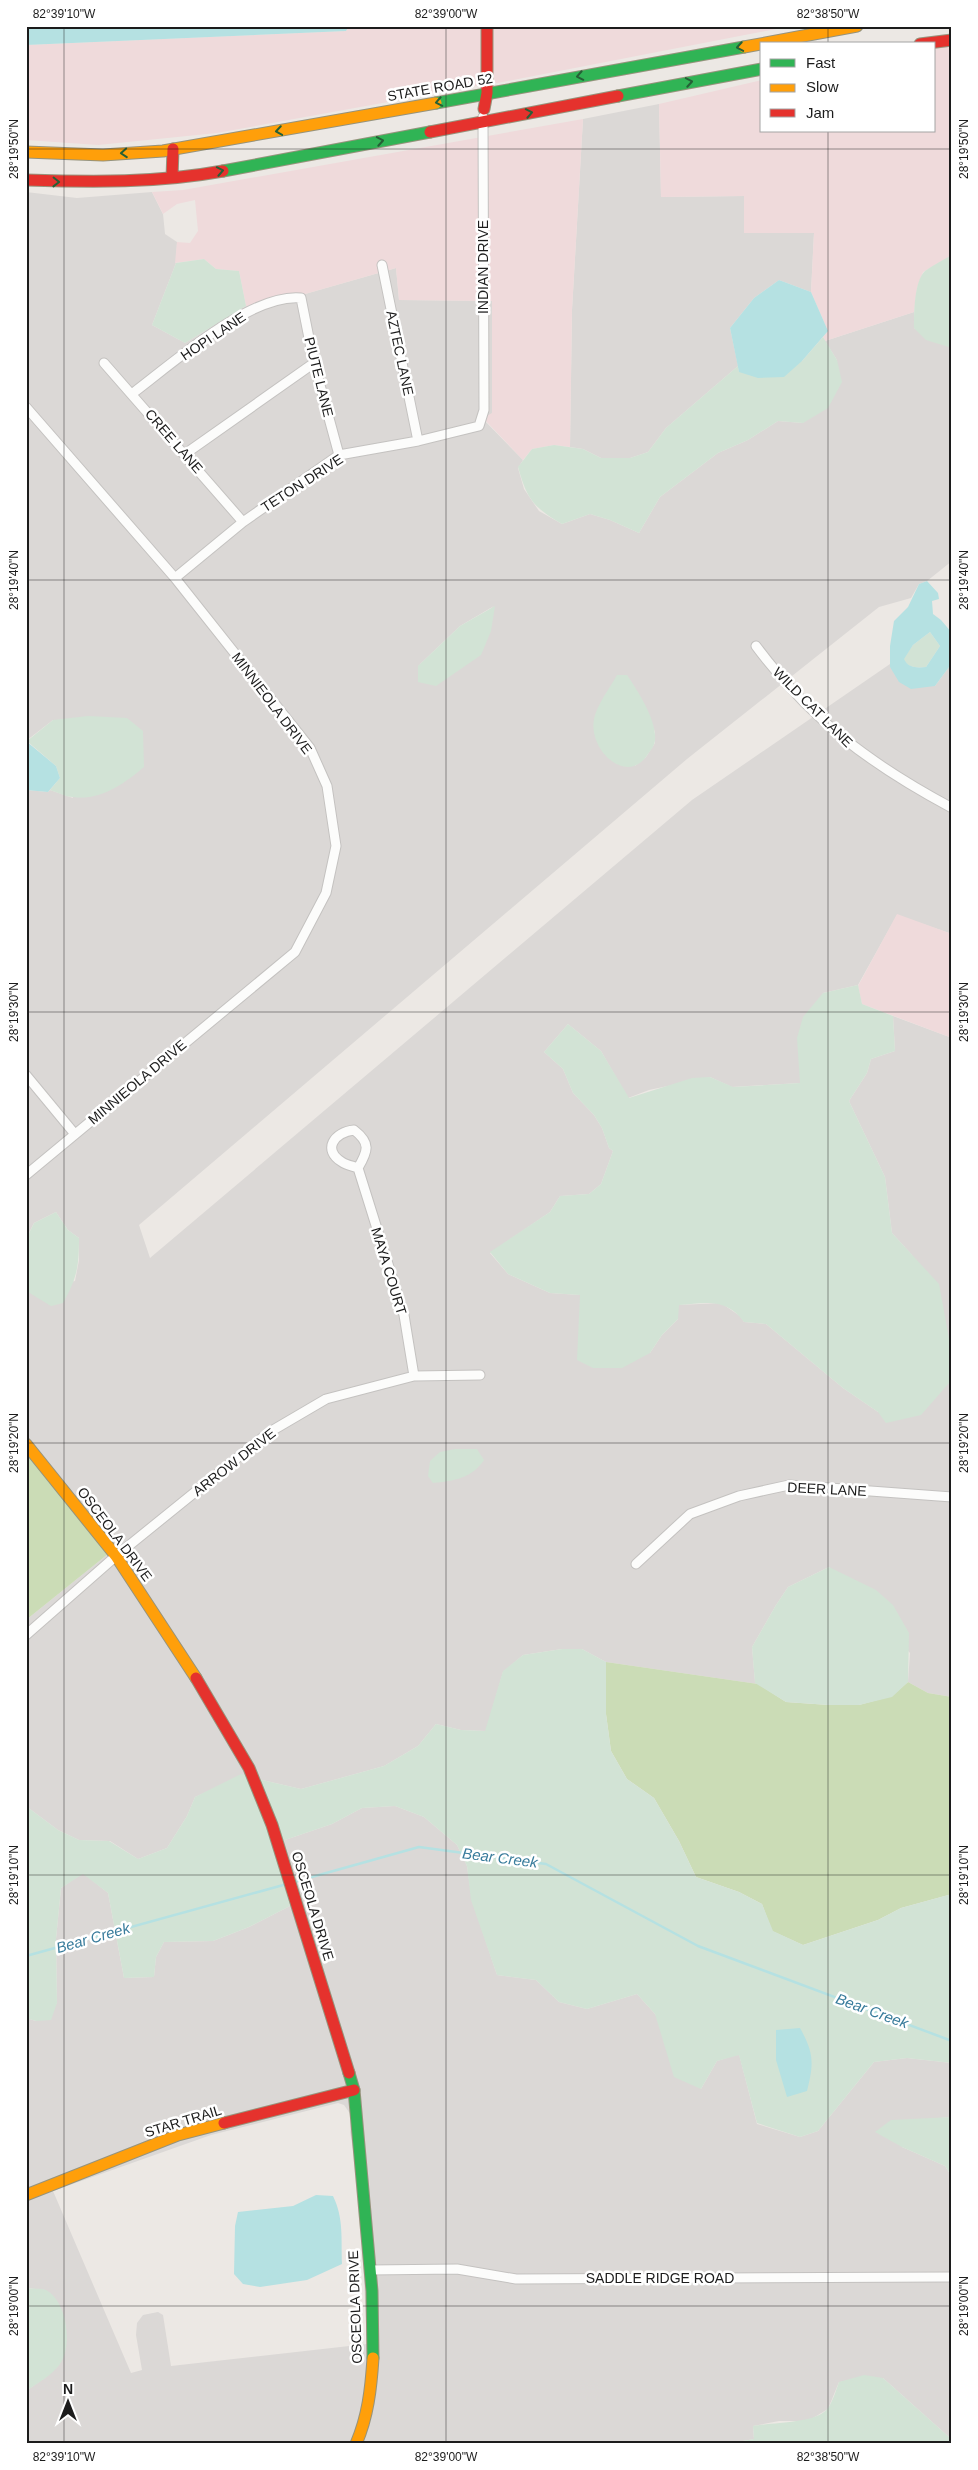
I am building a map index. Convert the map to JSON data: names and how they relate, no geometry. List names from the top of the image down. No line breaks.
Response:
{"streets":{"main road":["STATE ROAD 52","OSCEOLA DRIVE","STAR TRAIL"],"street":["INDIAN DRIVE","HOPI LANE","AZTEC LANE","PIUTE LANE","CREE LANE","TETON DRIVE","MINNIEOLA DRIVE","WILD CAT LANE","MAYA COURT","ARROW DRIVE","DEER LANE","SADDLE RIDGE ROAD"]},"crossings":[["INDIAN DRIVE","TETON DRIVE"],["HOPI LANE","PIUTE LANE"],["HOPI LANE","CREE LANE"],["AZTEC LANE","TETON DRIVE"],["PIUTE LANE","TETON DRIVE"],["CREE LANE","TETON DRIVE"],["TETON DRIVE","MINNIEOLA DRIVE"],["MAYA COURT","ARROW DRIVE"],["ARROW DRIVE","OSCEOLA DRIVE"],["OSCEOLA DRIVE","STAR TRAIL"],["OSCEOLA DRIVE","SADDLE RIDGE ROAD"]],"water":["Bear Creek"],"legend":["Fast","Slow","Jam"],"north":"top","coordinates":["82°39'10\"W","82°39'00\"W","82°38'50\"W","28°19'50\"N","28°19'40\"N","28°19'30\"N","28°19'20\"N","28°19'10\"N","28°19'00\"N"]}
